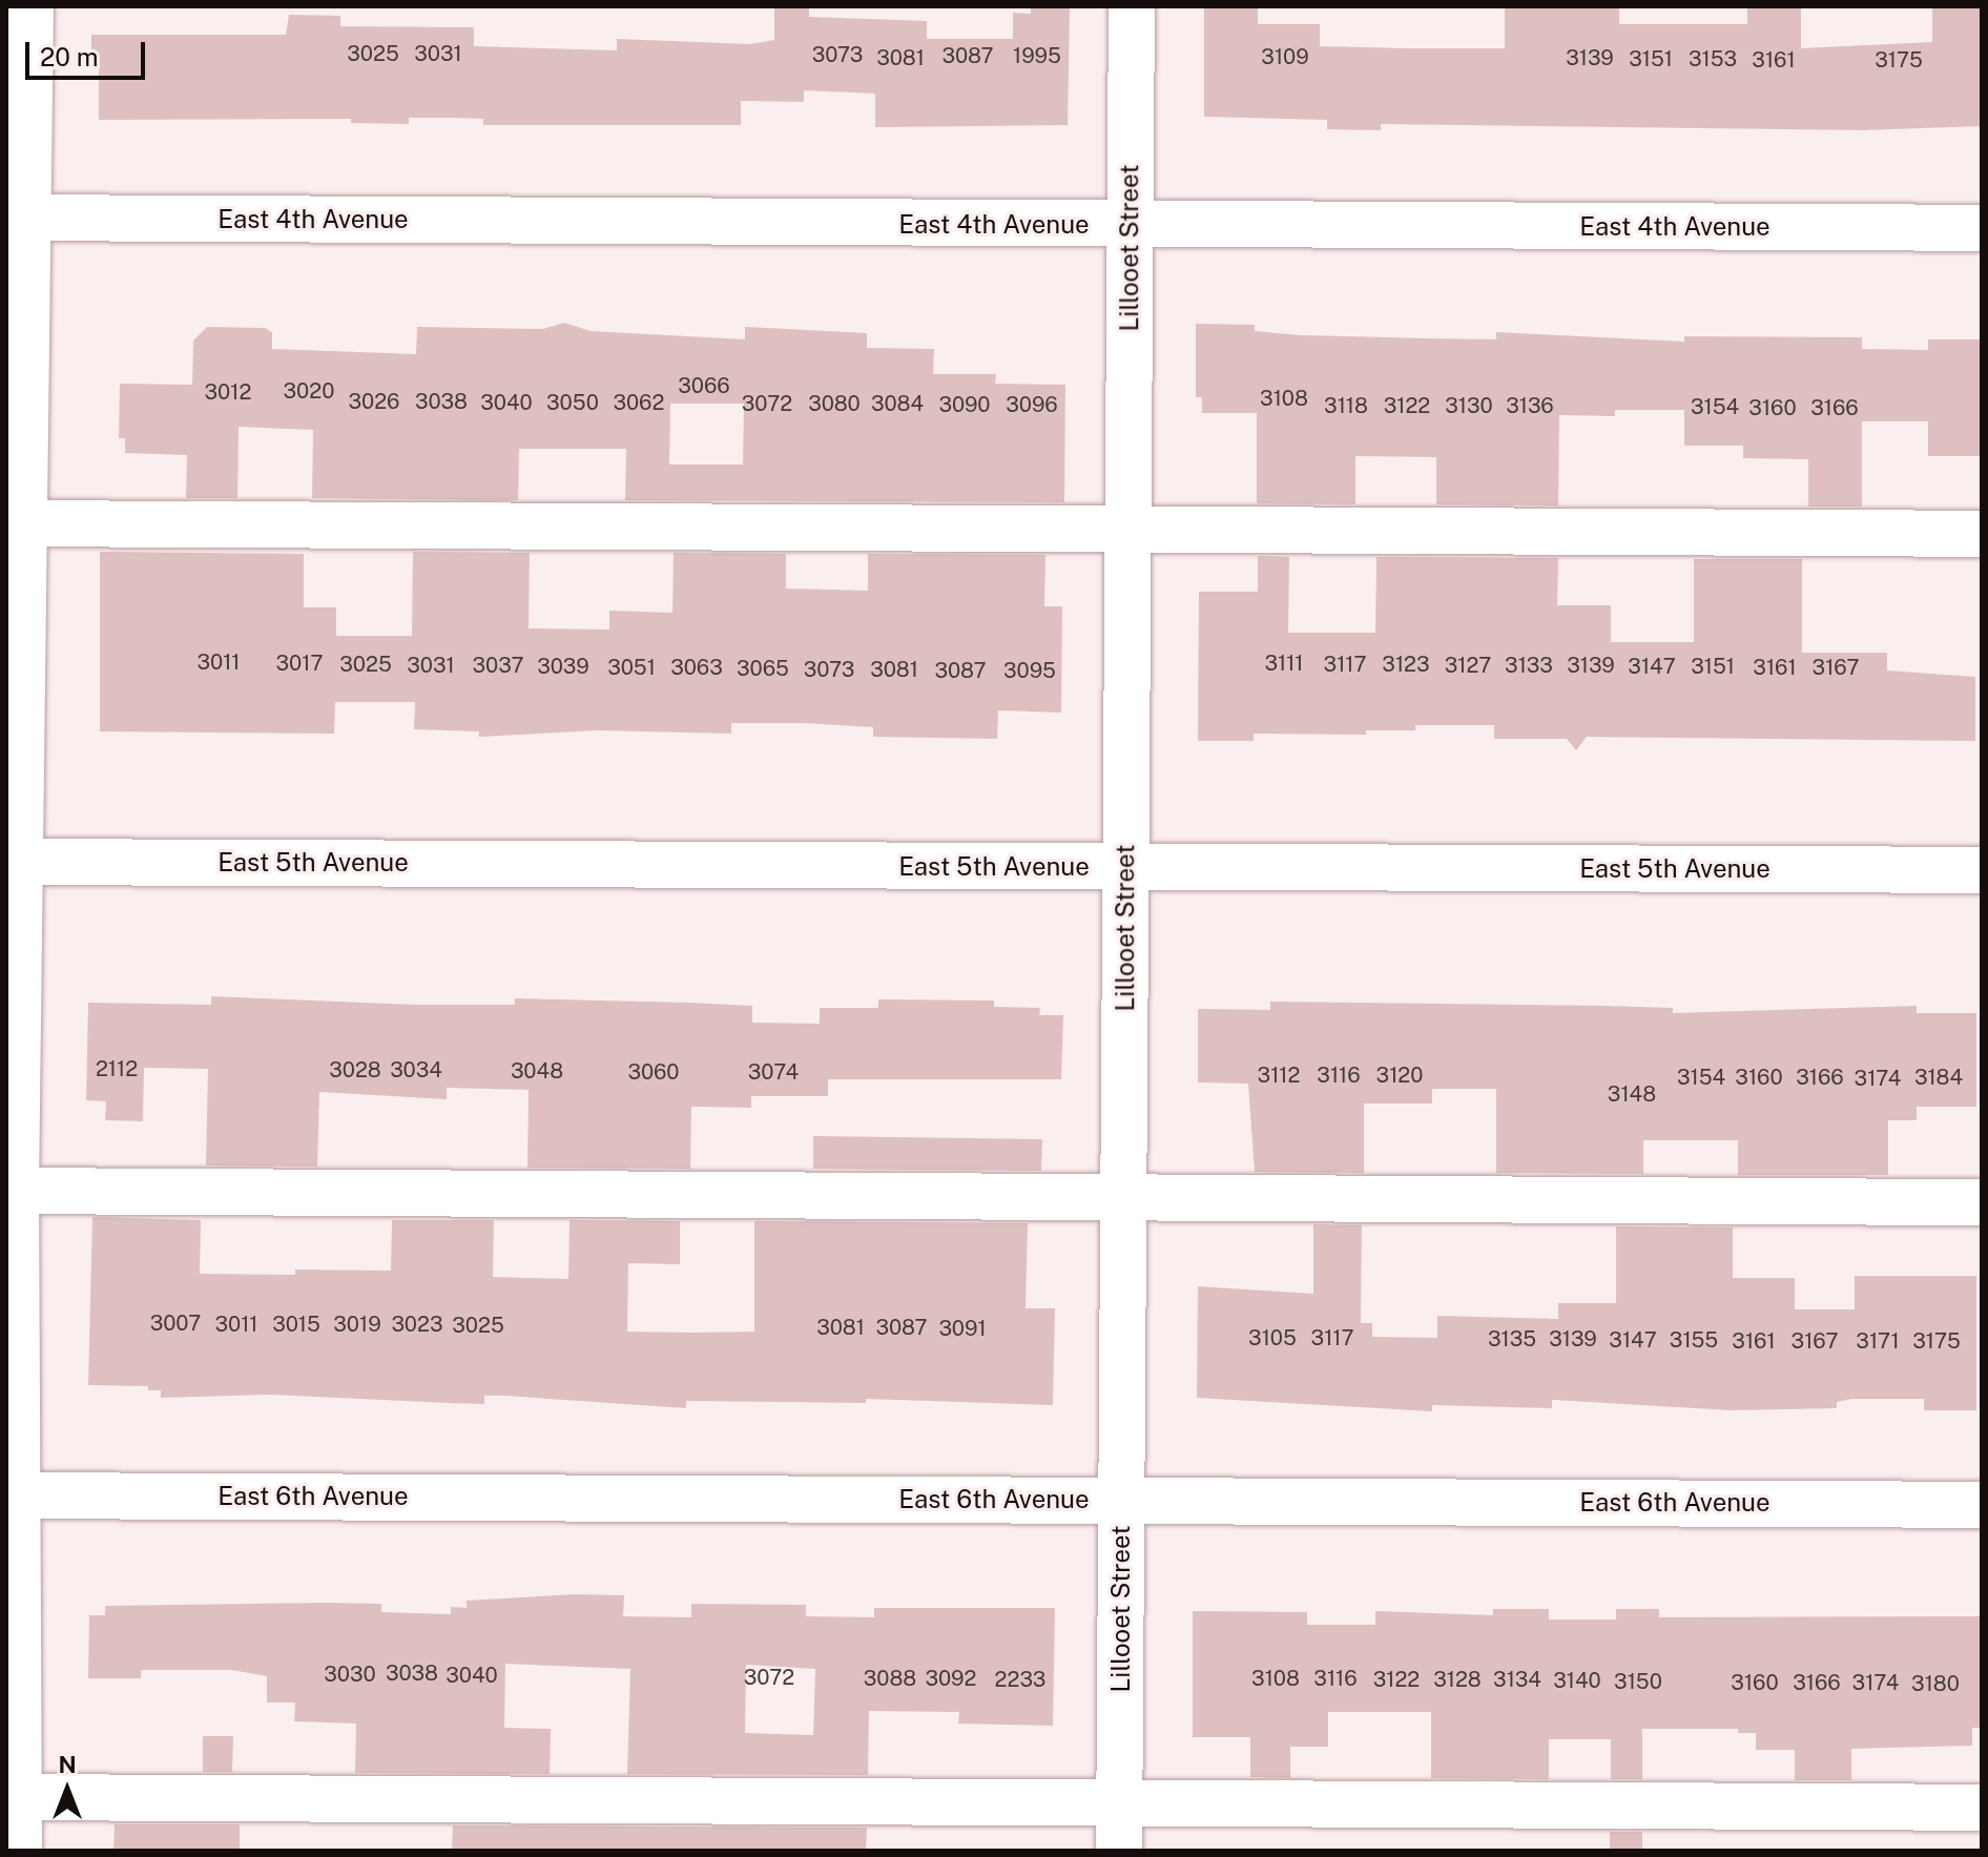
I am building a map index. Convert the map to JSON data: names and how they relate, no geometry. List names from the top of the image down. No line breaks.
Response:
{"streets":{"street":["East 4th Avenue","Lillooet Street","East 5th Avenue","East 6th Avenue"]},"crossings":[["East 4th Avenue","Lillooet Street"],["Lillooet Street","East 5th Avenue"],["Lillooet Street","East 6th Avenue"]],"house_numbers":["3025","3031","3073","3087","1995","3109","3081","3139","3151","3153","3161","3175","3066","3020","3012","3108","3026","3038","3040","3050","3062","3072","3080","3084","3090","3096","3118","3122","3130","3136","3154","3160","3166","3011","3017","3111","3025","3117","3123","3031","3037","3127","3133","3139","3039","3147","3151","3051","3063","3161","3167","3065","3073","3081","3087","3095","2112","3028","3034","3048","3060","3074","3112","3116","3120","3154","3160","3166","3184","3174","3148","3007","3011","3015","3019","3023","3025","3081","3087","3091","3105","3117","3135","3139","3147","3155","3161","3167","3171","3175","3038","3030","3040","3072","3088","3092","3108","3116","2233","3122","3128","3134","3140","3150","3160","3166","3174","3180"],"scale_bar":"20 m","north":"top"}
